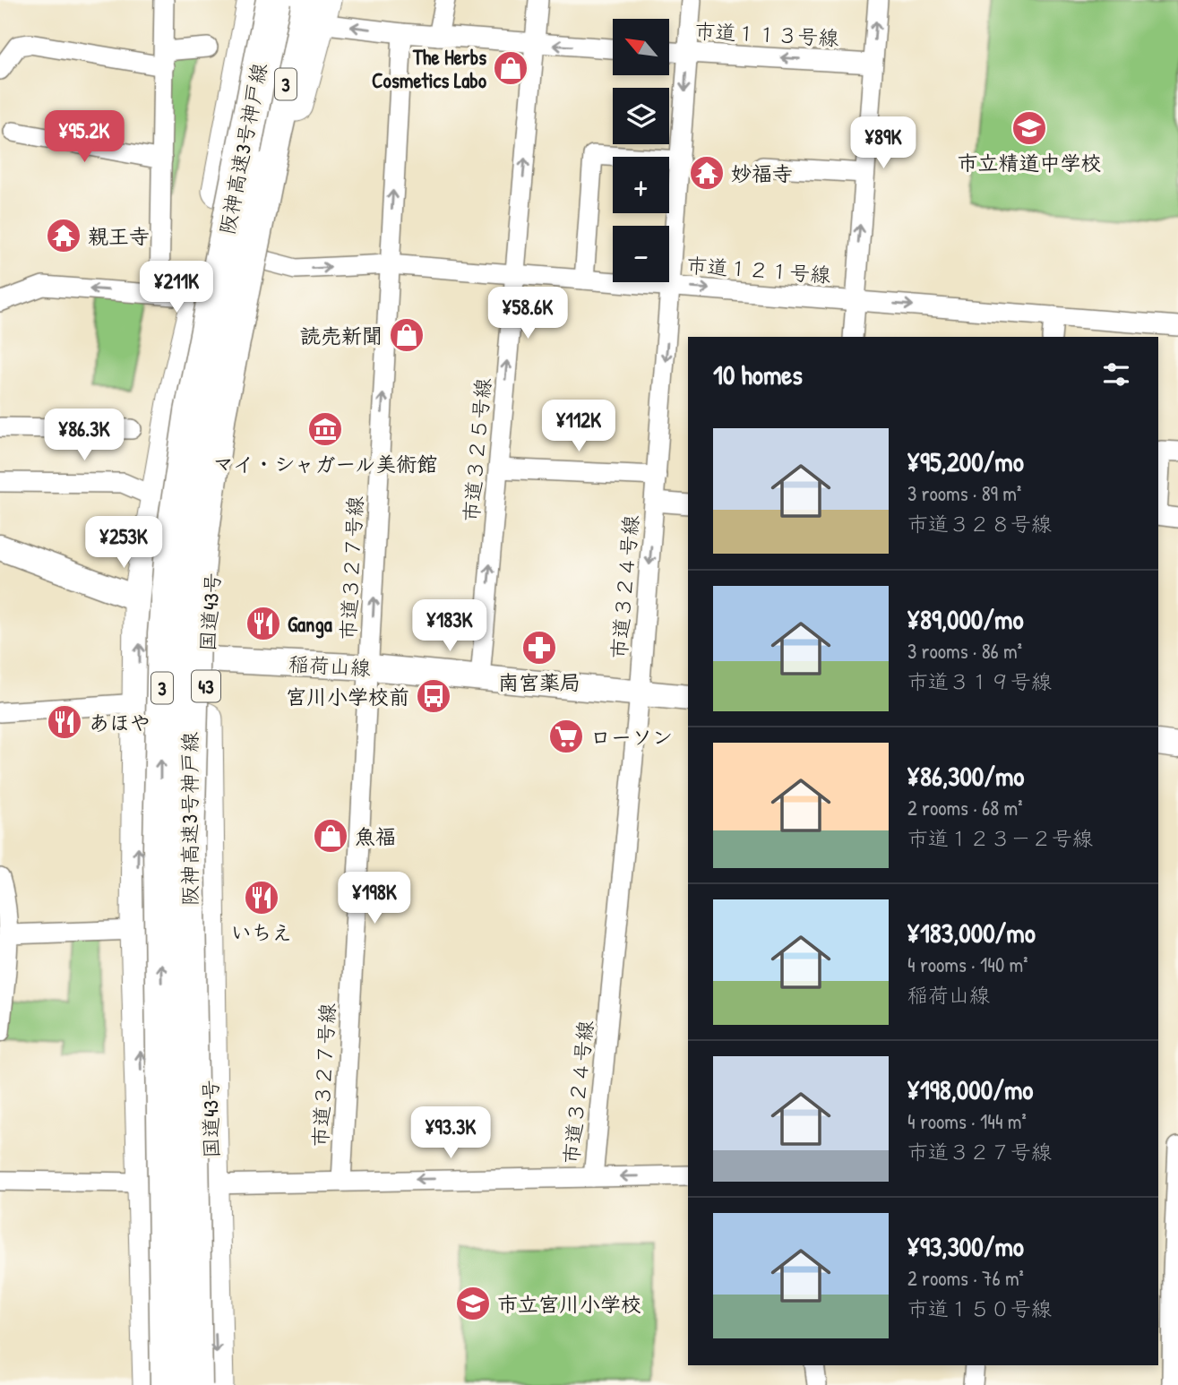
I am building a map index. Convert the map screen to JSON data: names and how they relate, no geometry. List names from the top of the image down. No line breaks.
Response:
{"streets":{"highway":["3","阪神高速3号神戸線","国道43号","43"],"street":["市道１１３号線","市道１２１号線","市道３２５号線","市道３２７号線","市道３２４号線","稲荷山線"]},"crossings":[["市道１１３号線","市道３２４号線"],["阪神高速3号神戸線","国道43号"],["市道１２１号線","市道３２５号線"],["市道１２１号線","市道３２７号線"],["市道１２１号線","市道３２４号線"],["市道１２１号線","国道43号"],["市道３２５号線","稲荷山線"],["市道３２７号線","稲荷山線"],["市道３２４号線","稲荷山線"],["国道43号","稲荷山線"]],"one_way":["市道１２１号線","市道３２５号線","市道３２７号線","市道３２４号線"],"places":{"shop":["The Herbs Cosmetics Labo","読売新聞","魚福"],"school or university":["市立精道中学校","市立宮川小学校"],"temple":["妙福寺","親王寺"],"museum":["マイ・シャガール美術館"],"restaurant":["Ganga","あほや","いちえ"],"pharmacy":["南宮薬局"],"bus stop":["宮川小学校前"],"supermarket":["ローソン"]},"north":"top left","page":{"map_buttons":["+","−"],"price":["¥95.2K","¥89K","¥211K","¥58.6K","¥112K","¥86.3K","¥253K","¥183K","¥198K","¥93.3K"],"heading":"10 homes","list":[{"name":"¥95,200/mo","note":"3 rooms · 89 m² · 市道３２８号線"},{"name":"¥89,000/mo","note":"3 rooms · 86 m² · 市道３１９号線"},{"name":"¥86,300/mo","note":"2 rooms · 68 m² · 市道１２３－２号線"},{"name":"¥183,000/mo","note":"4 rooms · 140 m² · 稲荷山線"},{"name":"¥198,000/mo","note":"4 rooms · 144 m² · 市道３２７号線"},{"name":"¥93,300/mo","note":"2 rooms · 76 m² · 市道１５０号線"}]}}
